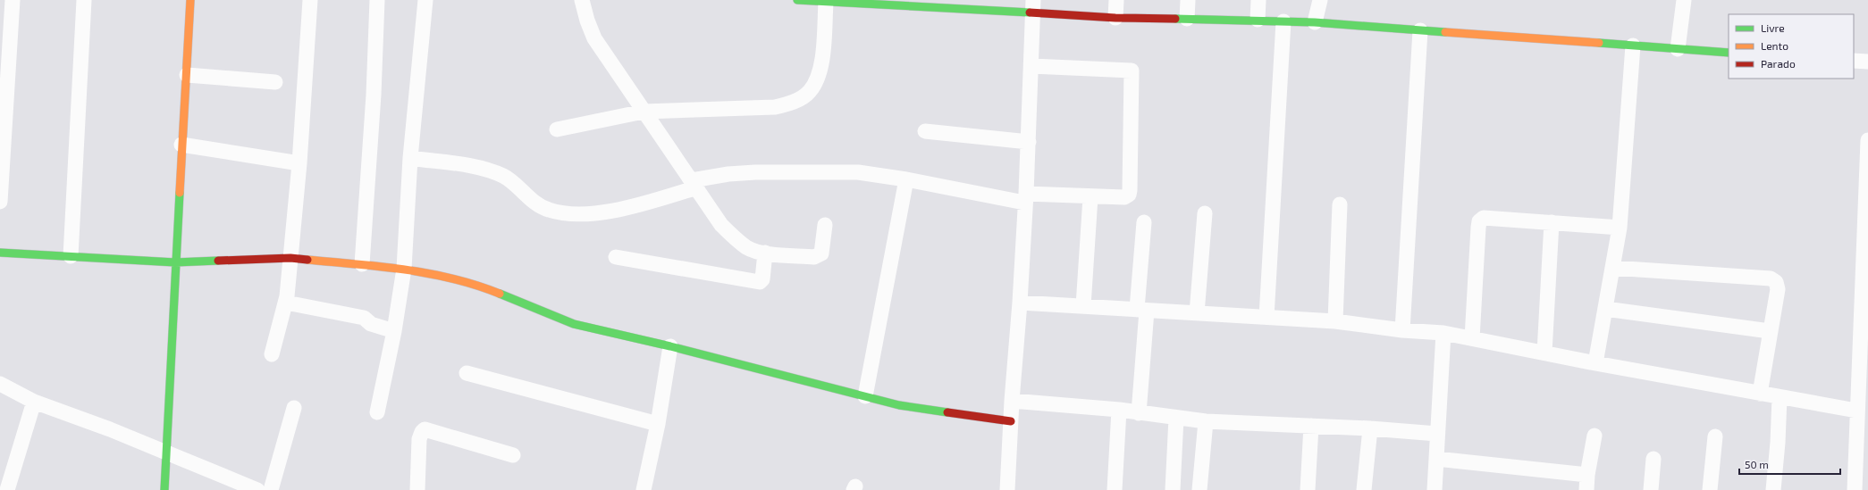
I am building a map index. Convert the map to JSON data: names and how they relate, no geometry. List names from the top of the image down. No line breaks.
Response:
{"legend":["Livre","Lento","Parado"],"scale_bar":"50 m"}
